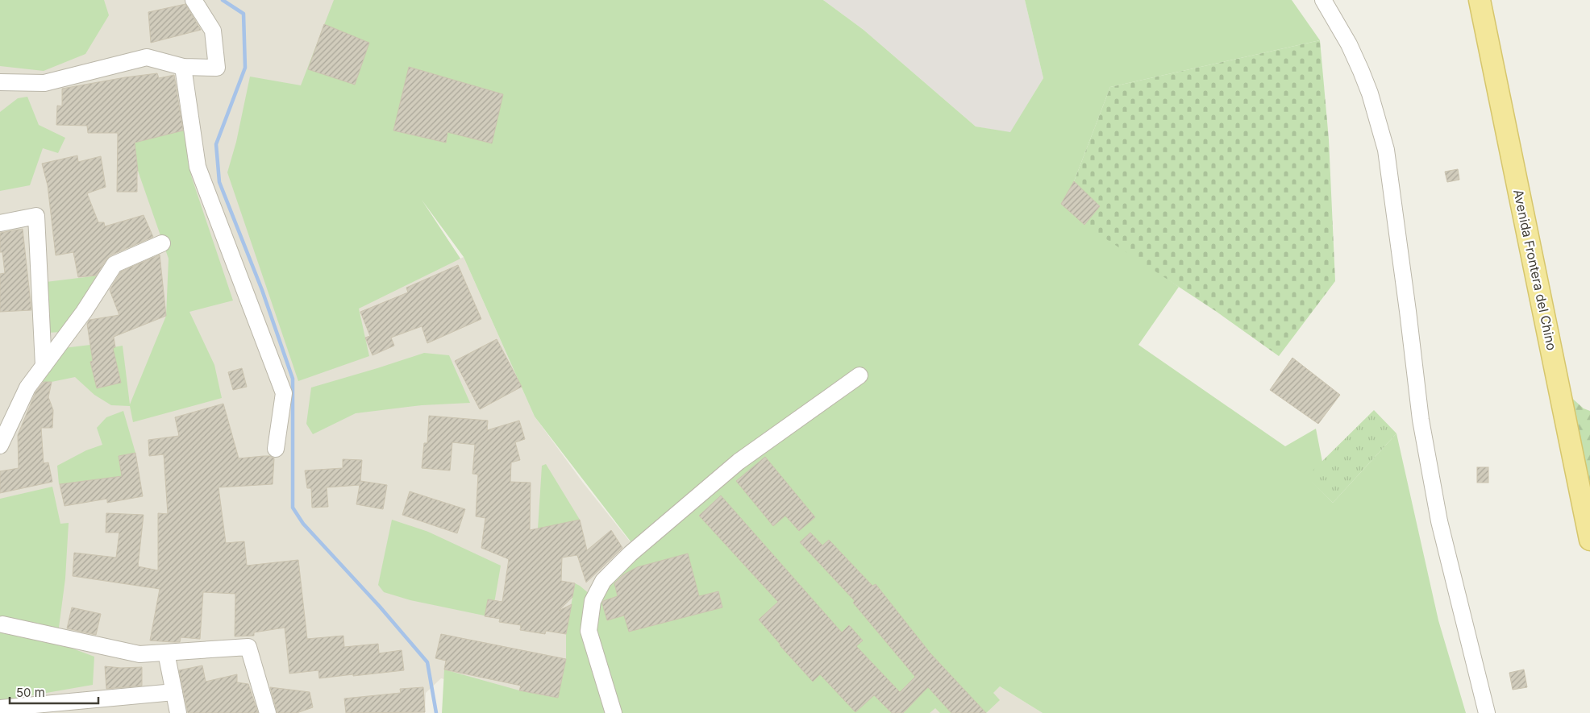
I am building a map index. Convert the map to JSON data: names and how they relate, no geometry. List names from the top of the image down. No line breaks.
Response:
{"streets":{"main road":["Avenida Frontera del Chino"]},"scale_bar":"50 m"}
